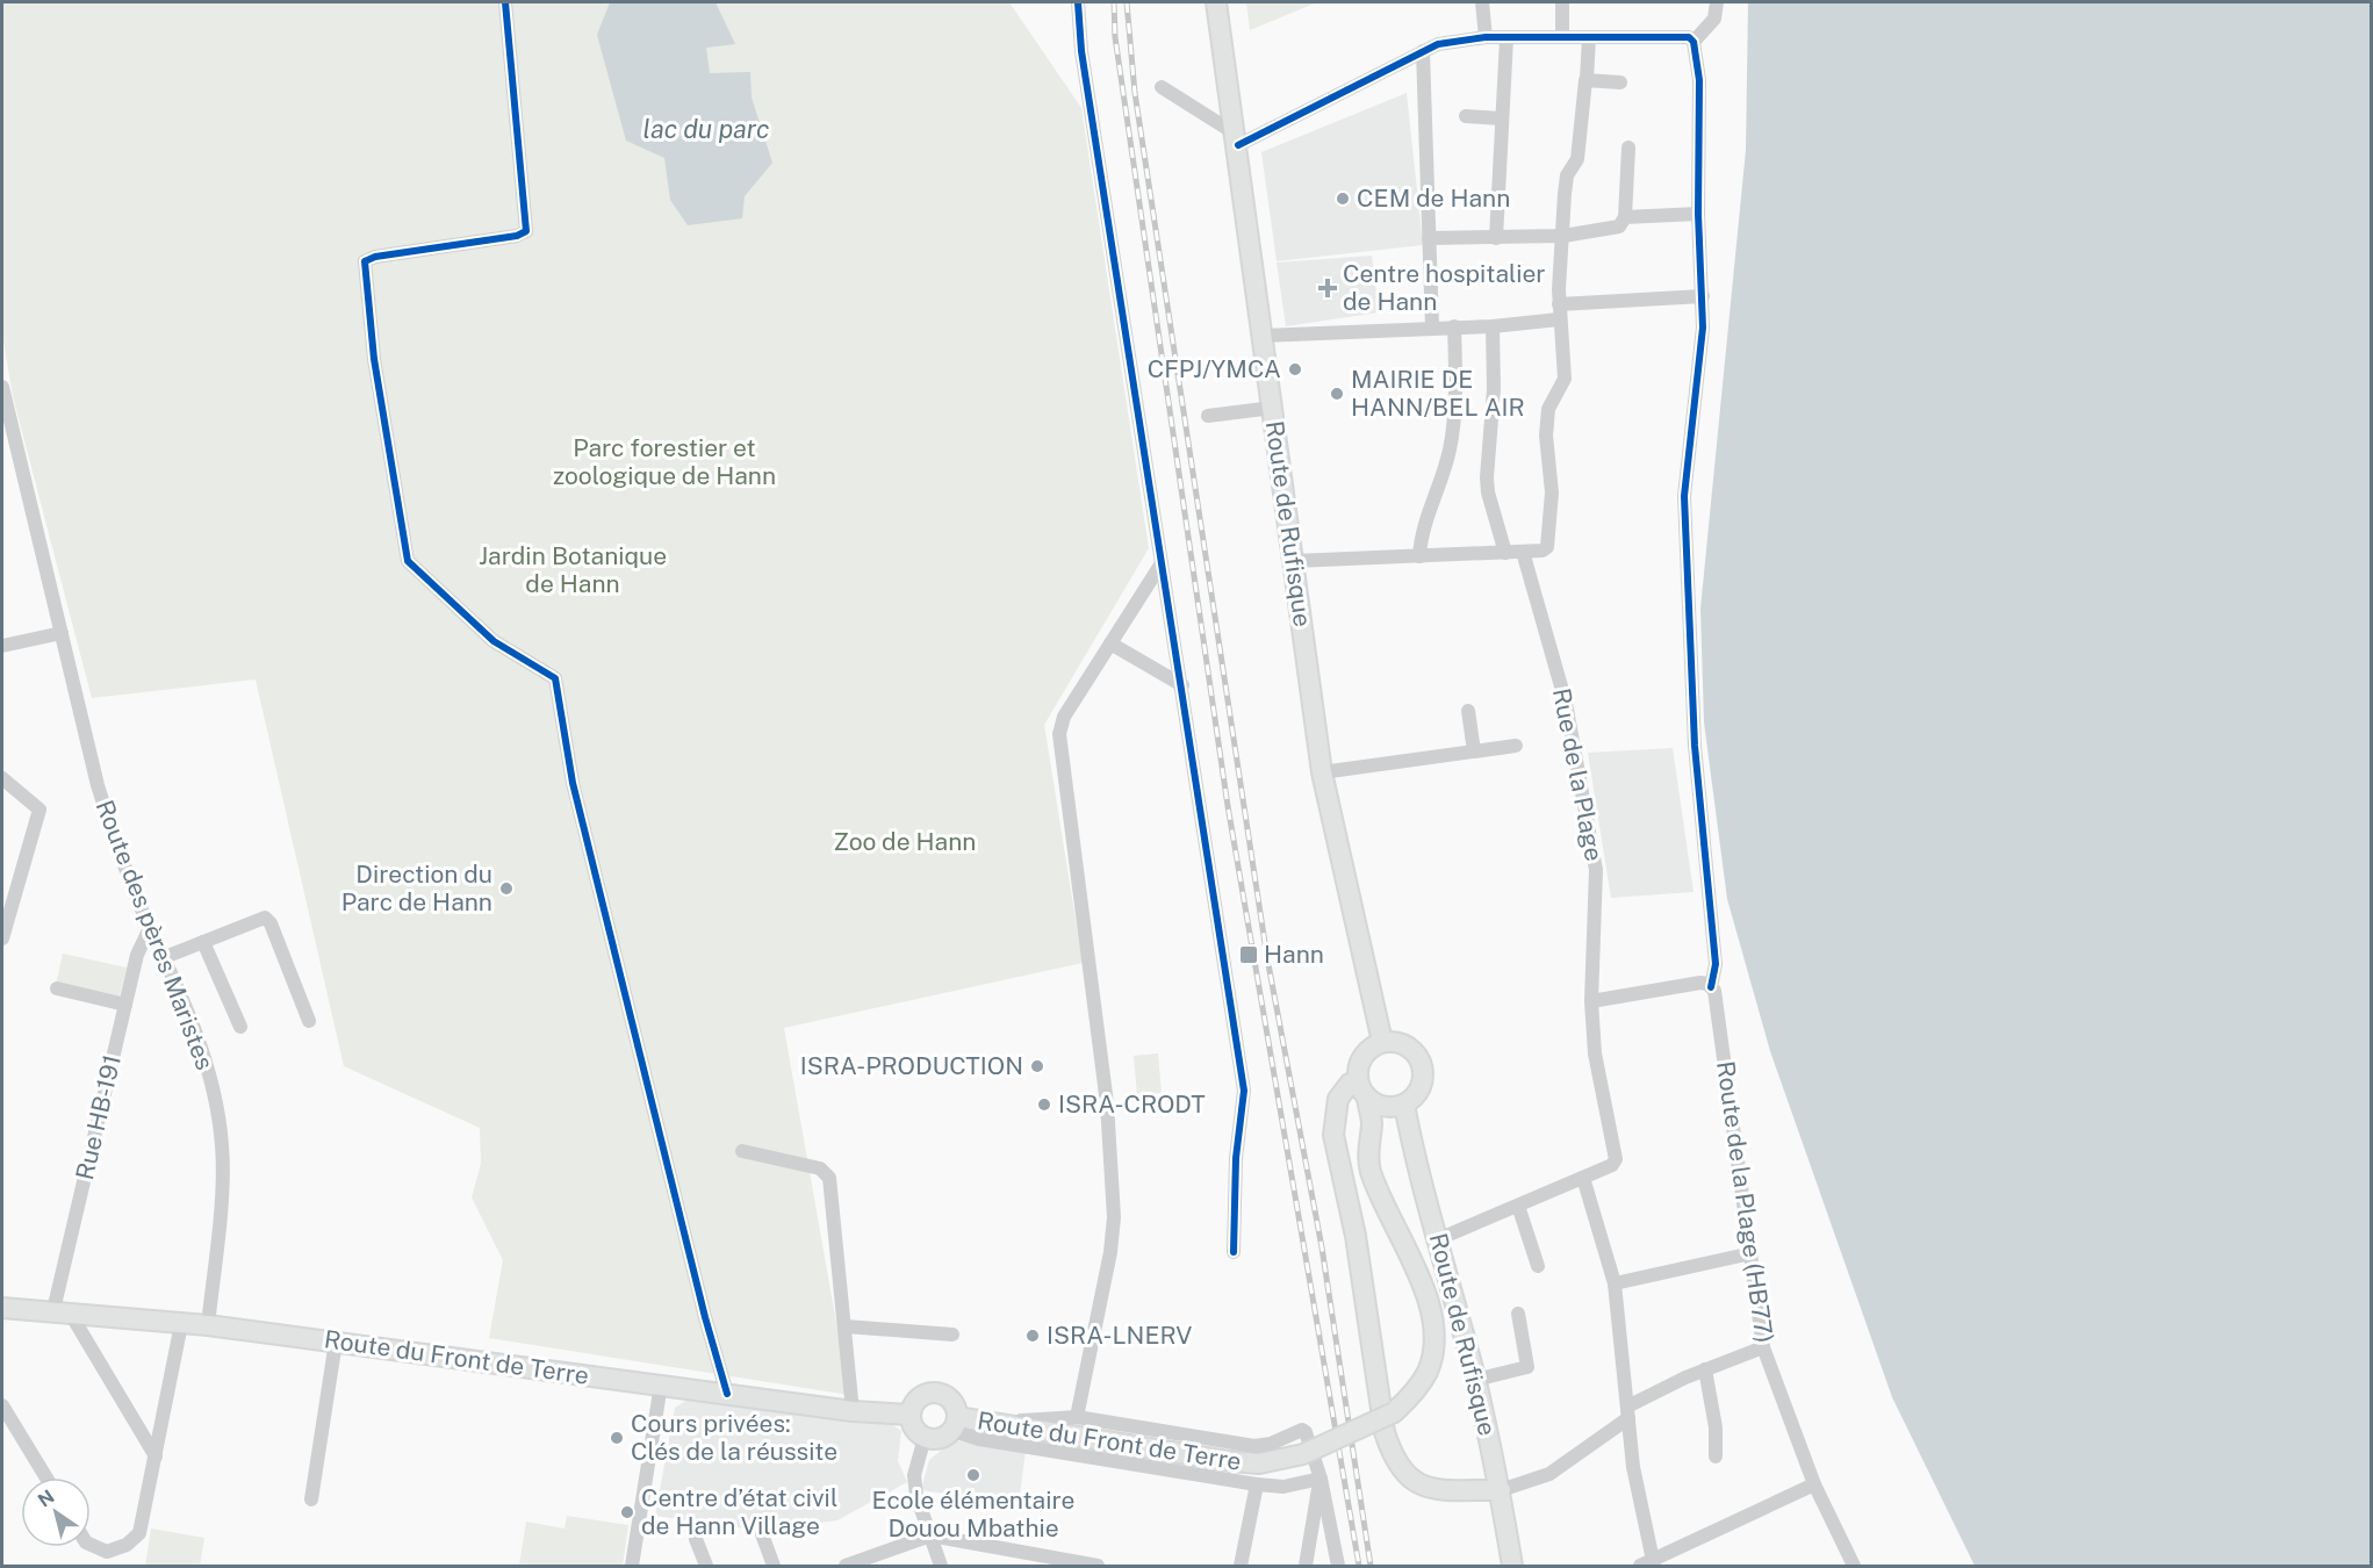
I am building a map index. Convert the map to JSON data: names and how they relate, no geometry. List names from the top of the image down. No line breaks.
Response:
{"streets":{"main road":["Route de Rufisque","Route du Front de Terre"],"street":["Rue de la Plage","Route des pères Maristes","Rue HB-191","Route de la Plage (HB77)"]},"crossings":[["Route de Rufisque","Route du Front de Terre"],["Route des pères Maristes","Rue HB-191"],["Route des pères Maristes","Route du Front de Terre"],["Rue HB-191","Route du Front de Terre"]],"water":["lac du parc"],"parks":["Parc forestier et zoologique de Hann","Jardin Botanique de Hann","Zoo de Hann"],"places":{"other":["CEM de Hann","CFPJ/YMCA","MAIRIE DE HANN/BEL AIR","Direction du Parc de Hann","ISRA-PRODUCTION","ISRA-CRODT","ISRA-LNERV","Cours privées: Clés de la réussite","Ecole élémentaire Douou Mbathie","Centre d’état civil de Hann Village"],"health":["Centre hospitalier de Hann"],"transit":["Hann"]},"north":"top left"}
